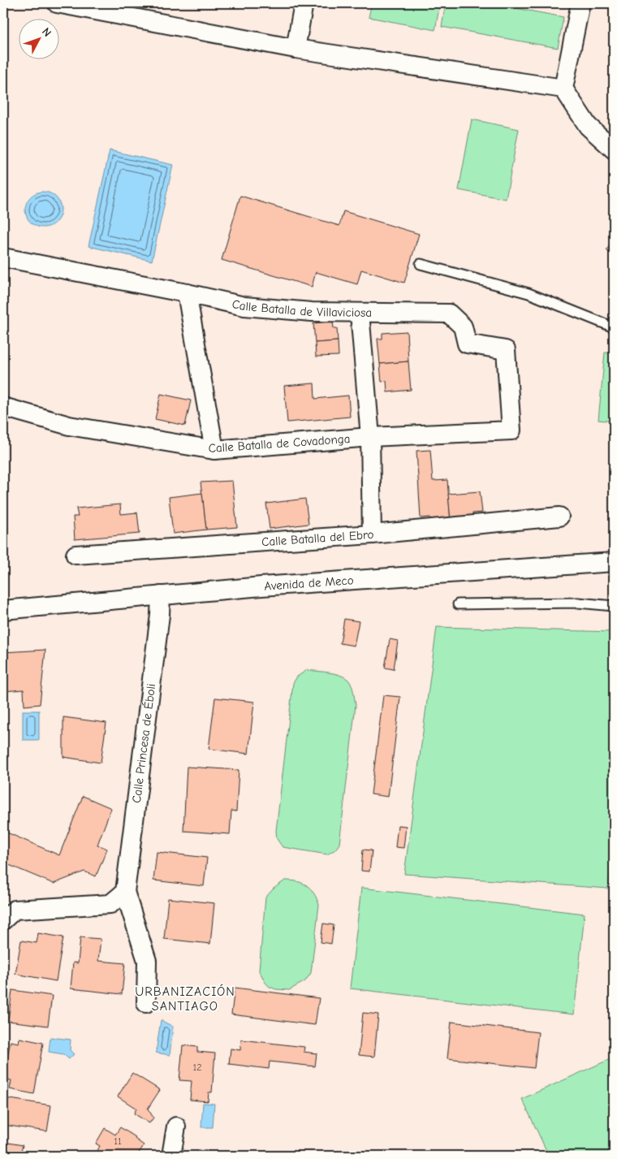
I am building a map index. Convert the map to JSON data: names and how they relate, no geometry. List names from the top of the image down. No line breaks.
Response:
{"streets":{"street":["Calle Batalla de Villaviciosa","Calle Batalla de Covadonga","Calle Batalla del Ebro","Avenida de Meco","Calle Princesa de Éboli"]},"crossings":[["Calle Batalla de Villaviciosa","Calle Batalla de Covadonga"],["Avenida de Meco","Calle Princesa de Éboli"]],"districts":["URBANIZACIÓN SANTIAGO"],"house_numbers":["12","11"],"north":"top right"}
